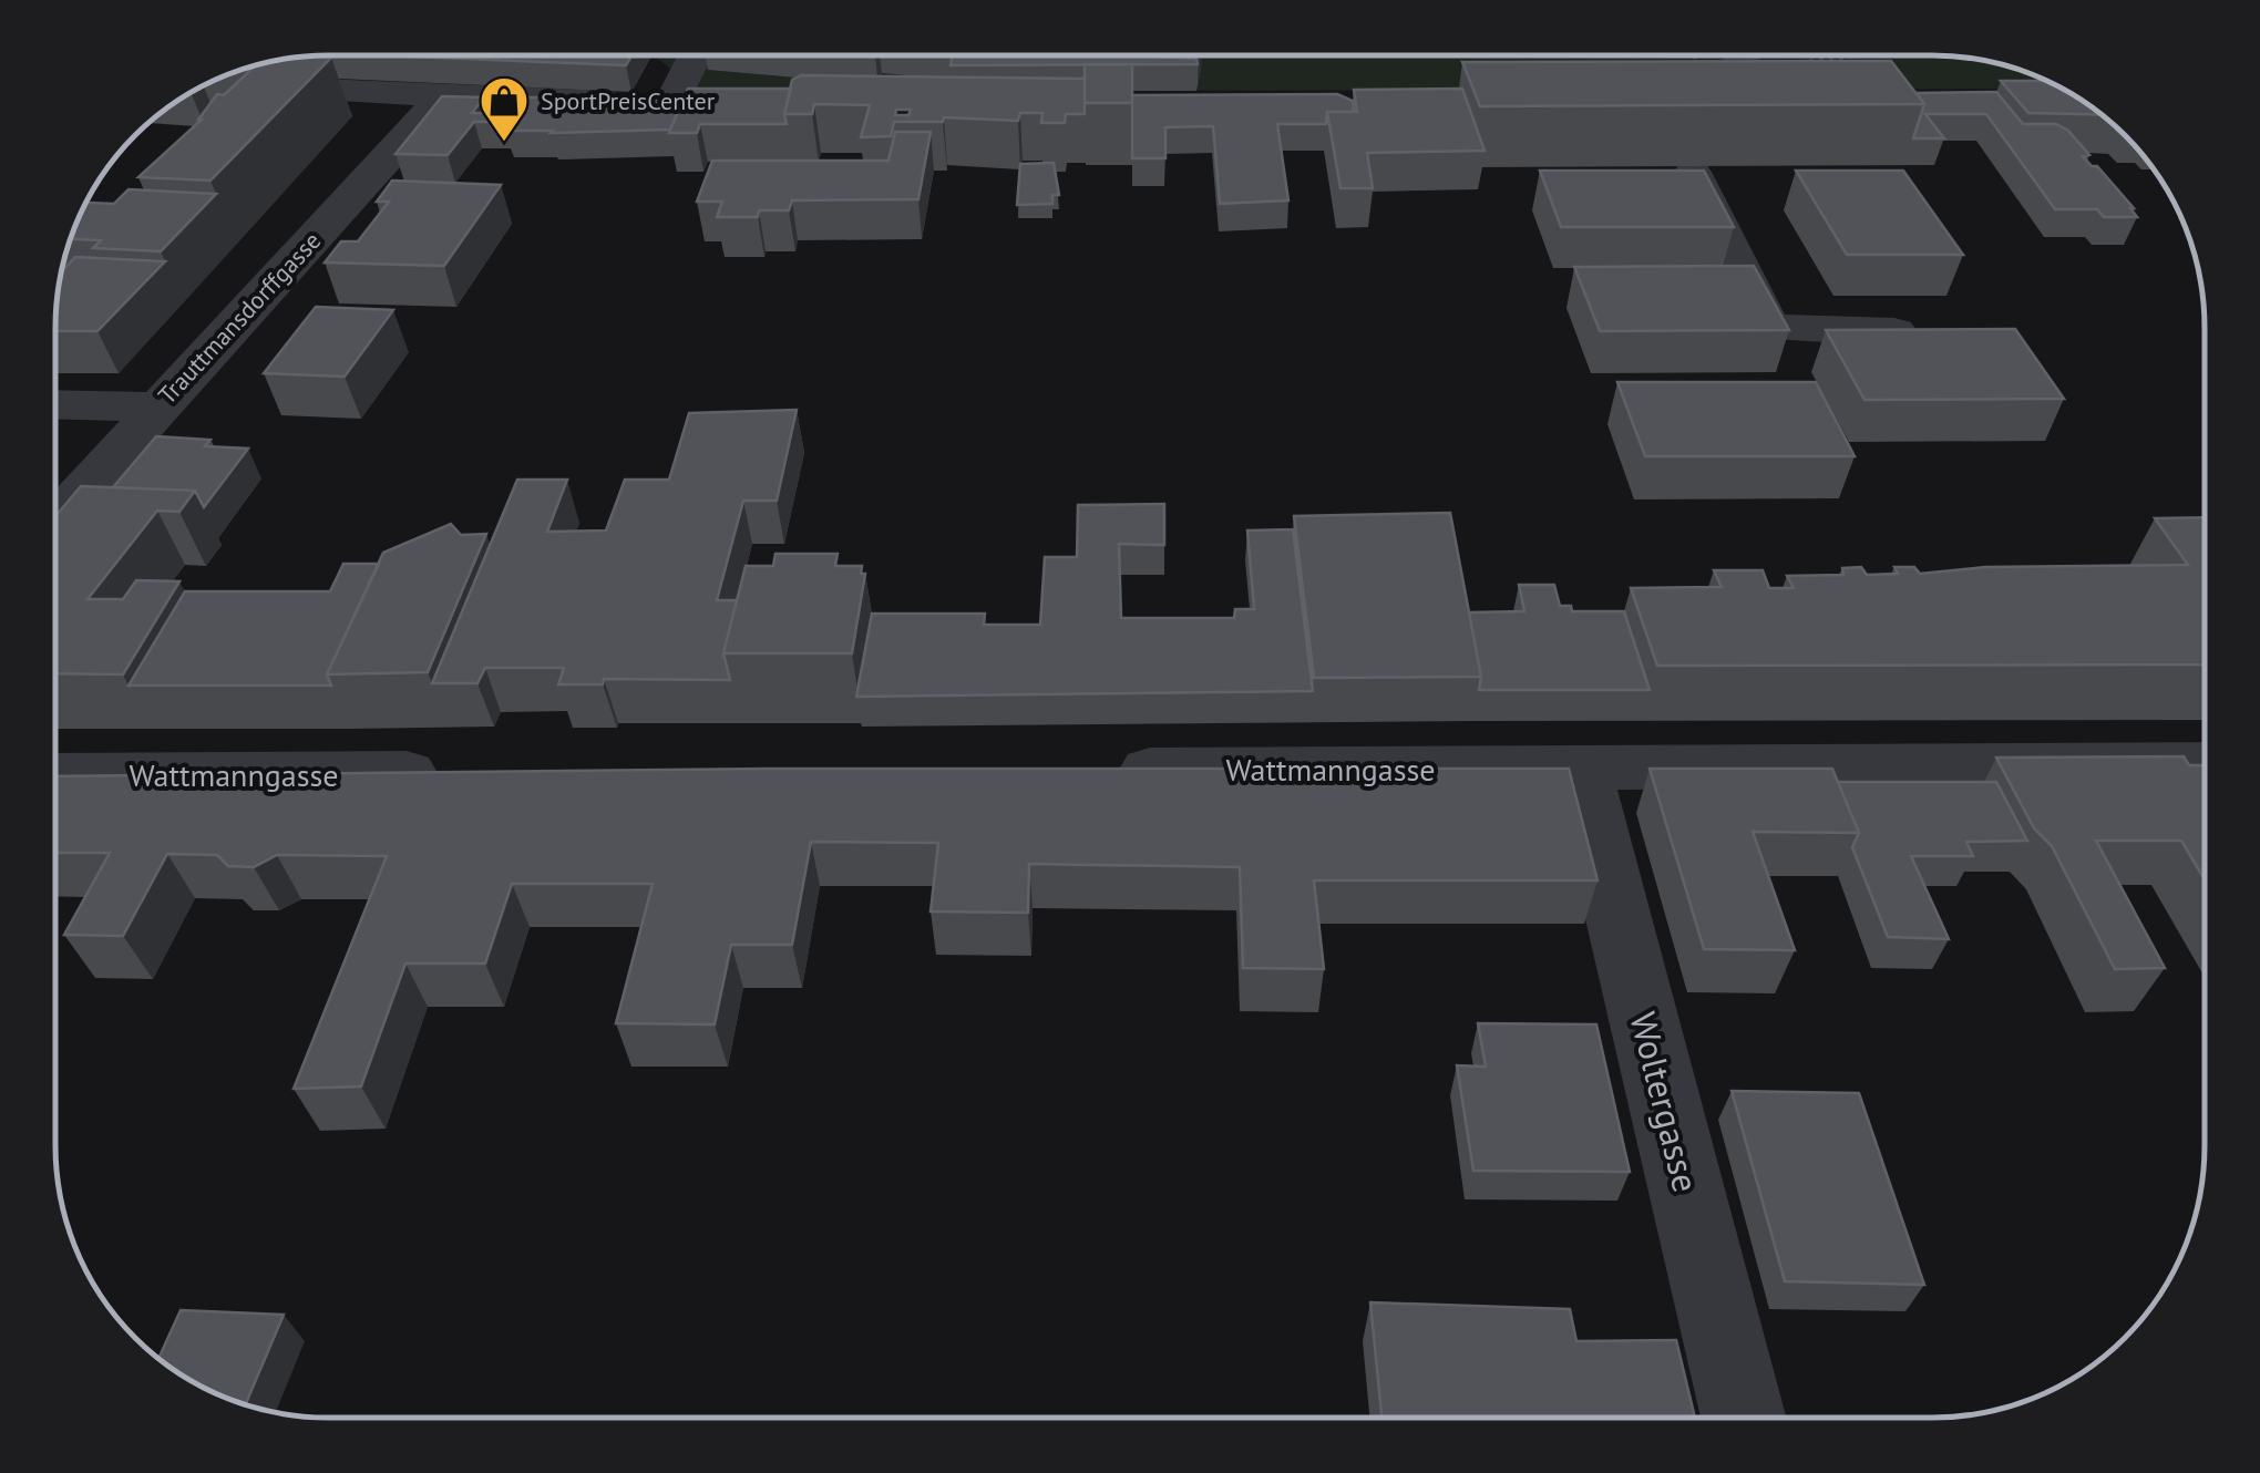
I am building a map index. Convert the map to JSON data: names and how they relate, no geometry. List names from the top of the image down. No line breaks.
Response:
{"streets":{"street":["Trauttmansdorffgasse","Wattmanngasse","Woltergasse"]},"crossings":[["Wattmanngasse","Woltergasse"]],"places":{"shop":["SportPreisCenter"]}}
